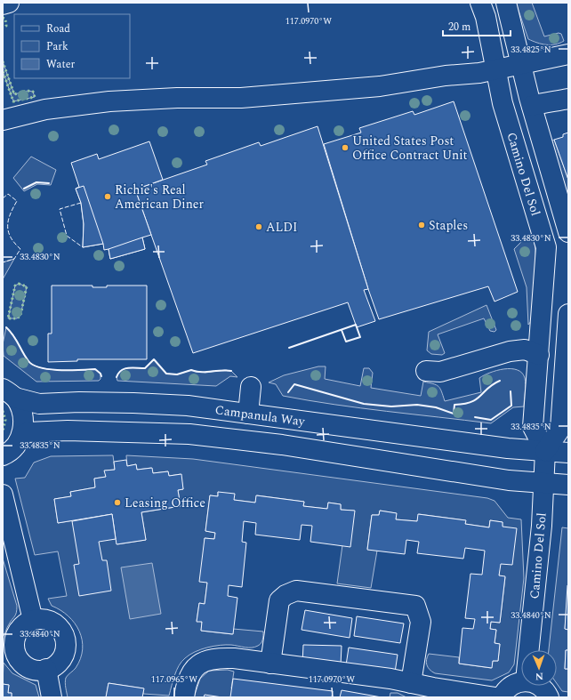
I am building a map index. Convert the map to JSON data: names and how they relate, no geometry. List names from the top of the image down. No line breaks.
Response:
{"streets":{"street":["Camino Del Sol","Campanula Way"]},"crossings":[["Camino Del Sol","Campanula Way"]],"places":["United States Post Office Contract Unit","Richie's Real American Diner","Staples","ALDI","Leasing Office"],"legend":["Road","Park","Water"],"scale_bar":"20 m","north":"bottom","coordinates":["117.0970°W","33.4825°N","33.4830°N","33.4835°N","33.4840°N","117.0965°W"]}
